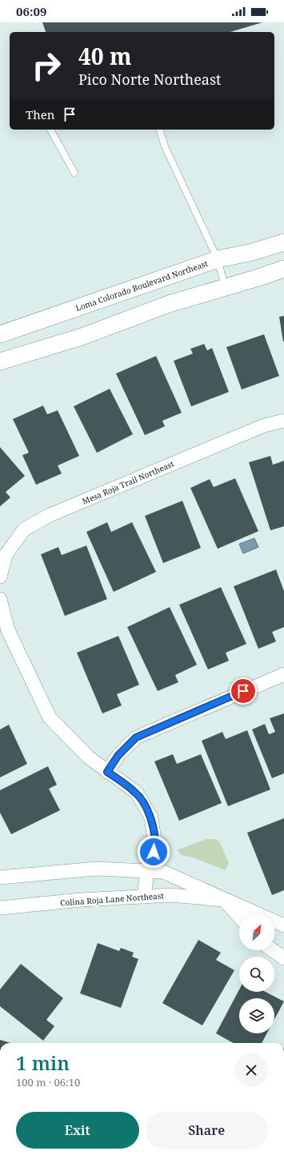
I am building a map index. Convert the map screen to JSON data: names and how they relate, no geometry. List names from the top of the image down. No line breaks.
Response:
{"streets":{"street":["Loma Colorado Boulevard Northeast","Mesa Roja Trail Northeast","Colina Roja Lane Northeast"]},"north":"top right","page":{"status":"06:09","turn":["40 m","Pico Norte Northeast"],"then":"Then","heading":["1 min","100 m · 06:10"],"buttons":["Exit","Share"]}}
